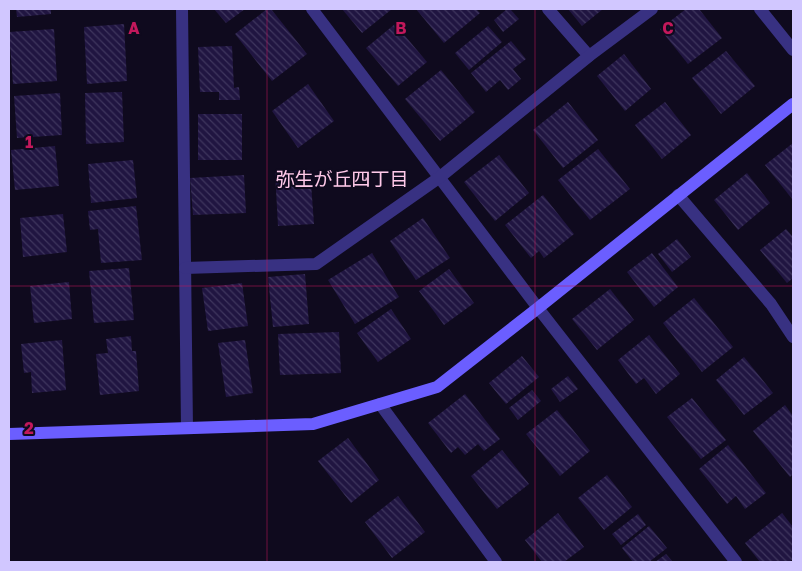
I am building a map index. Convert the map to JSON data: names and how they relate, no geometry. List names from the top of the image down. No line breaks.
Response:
{"districts":["弥生が丘四丁目"],"grid":{"columns":["A","B","C"],"rows":["1","2"]}}
